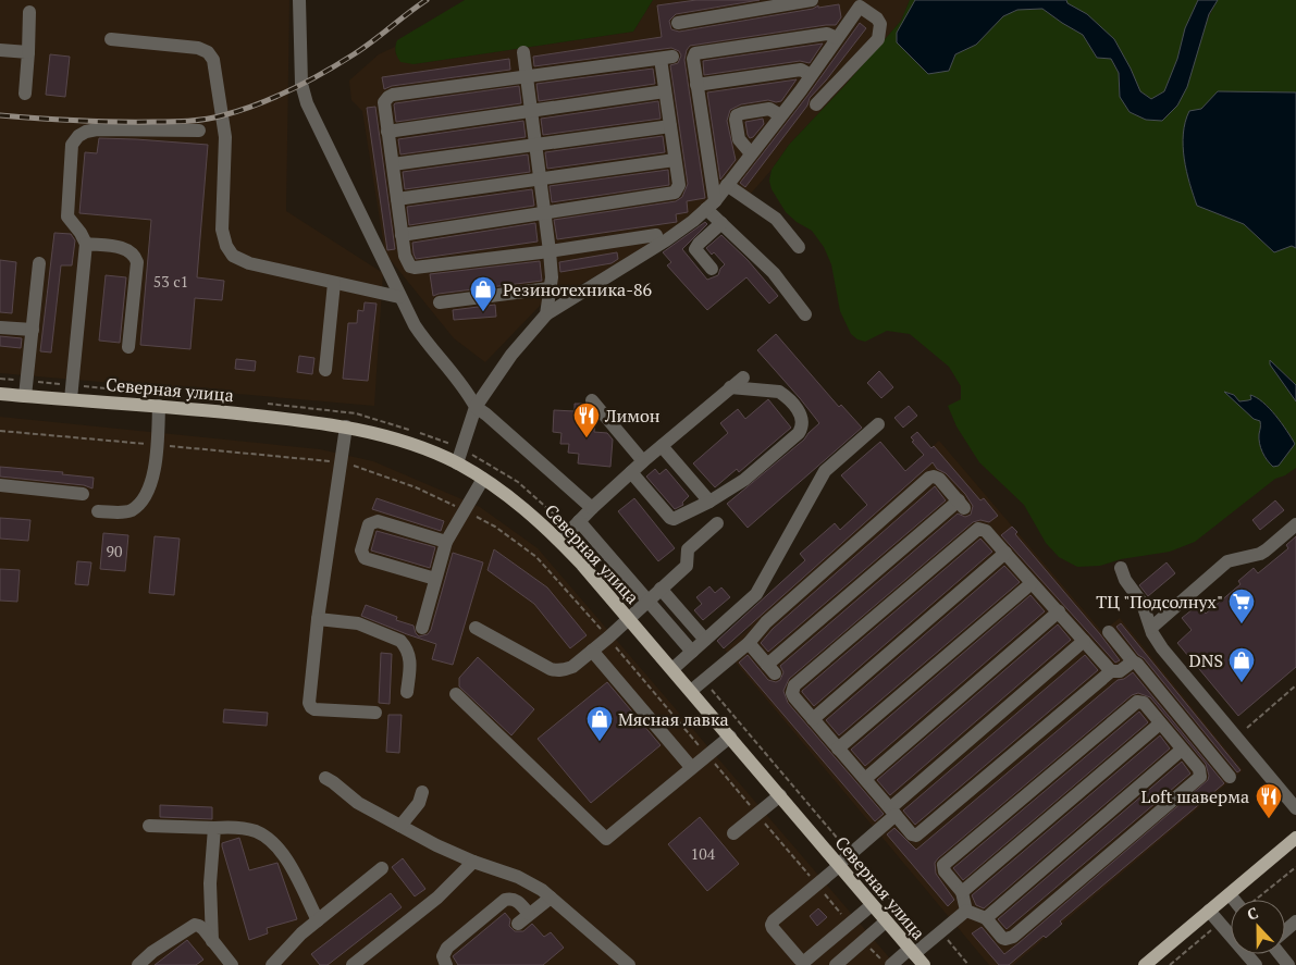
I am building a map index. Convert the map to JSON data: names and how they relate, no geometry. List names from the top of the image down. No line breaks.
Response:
{"streets":{"main road":["Северная улица"]},"places":{"shop":["Резинотехника-86","DNS","Мясная лавка"],"restaurant":["Лимон","Loft шаверма"],"supermarket":["ТЦ \"Подсолнух\""]},"house_numbers":["53 с1","90","104"],"north":"top"}
